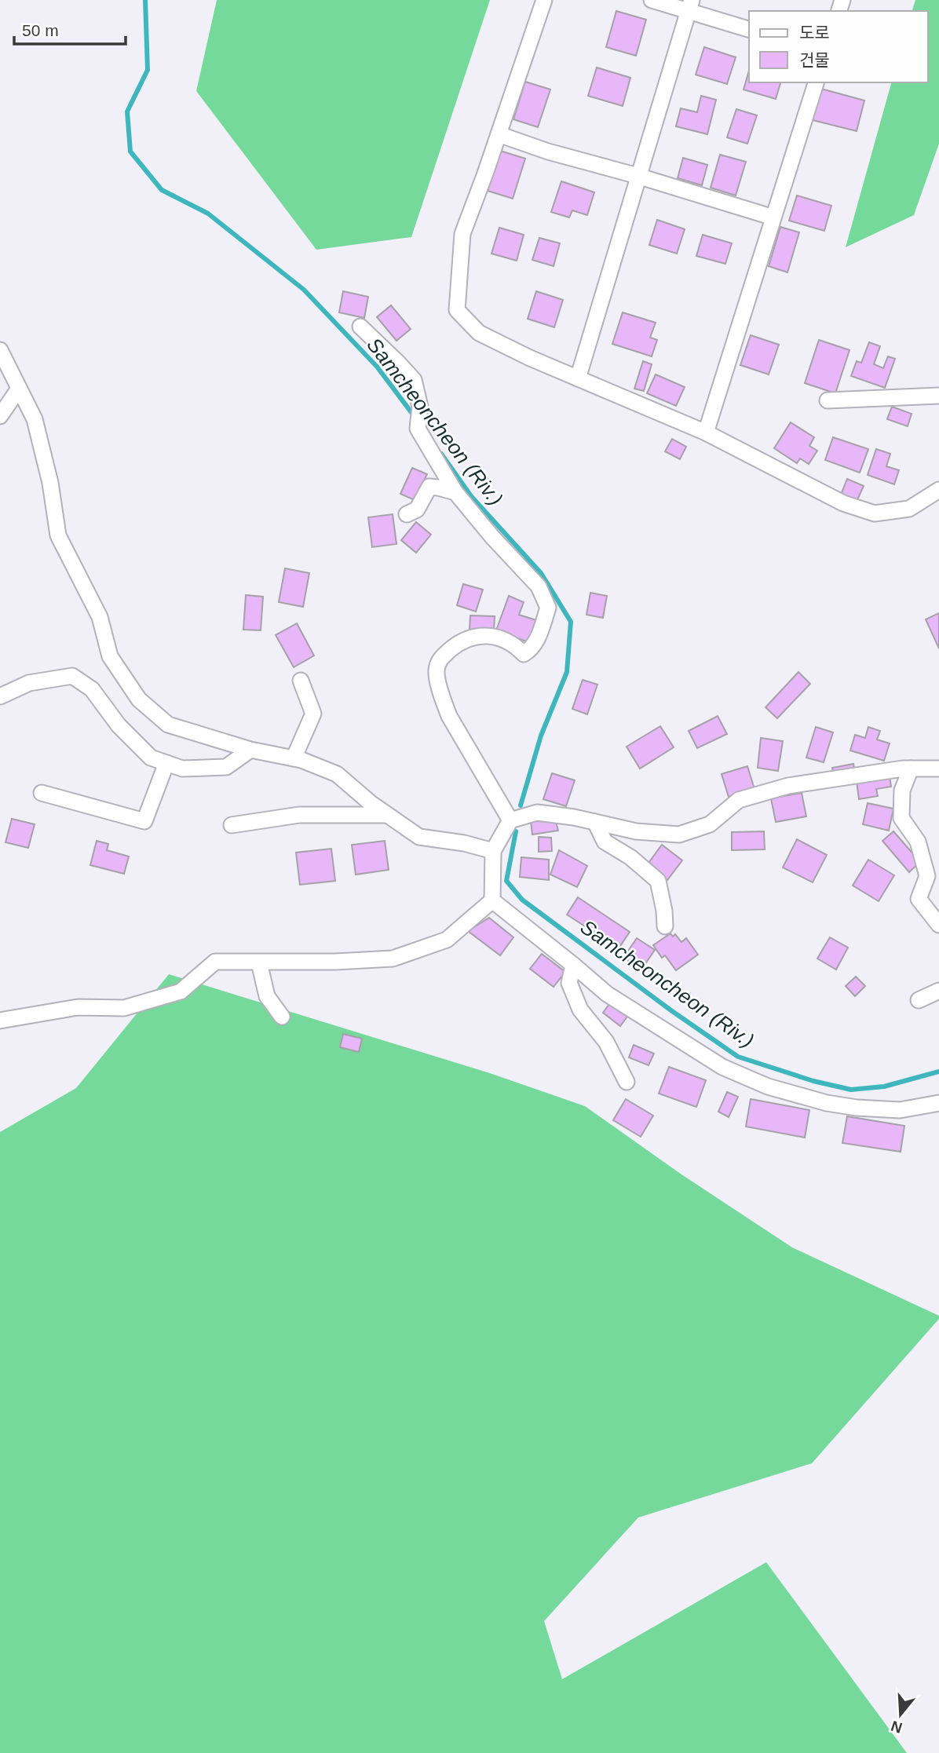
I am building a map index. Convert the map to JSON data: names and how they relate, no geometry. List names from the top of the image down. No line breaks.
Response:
{"water":["Samcheoncheon (Riv.)"],"legend":["도로","건물"],"scale_bar":"50 m","north":"bottom"}
